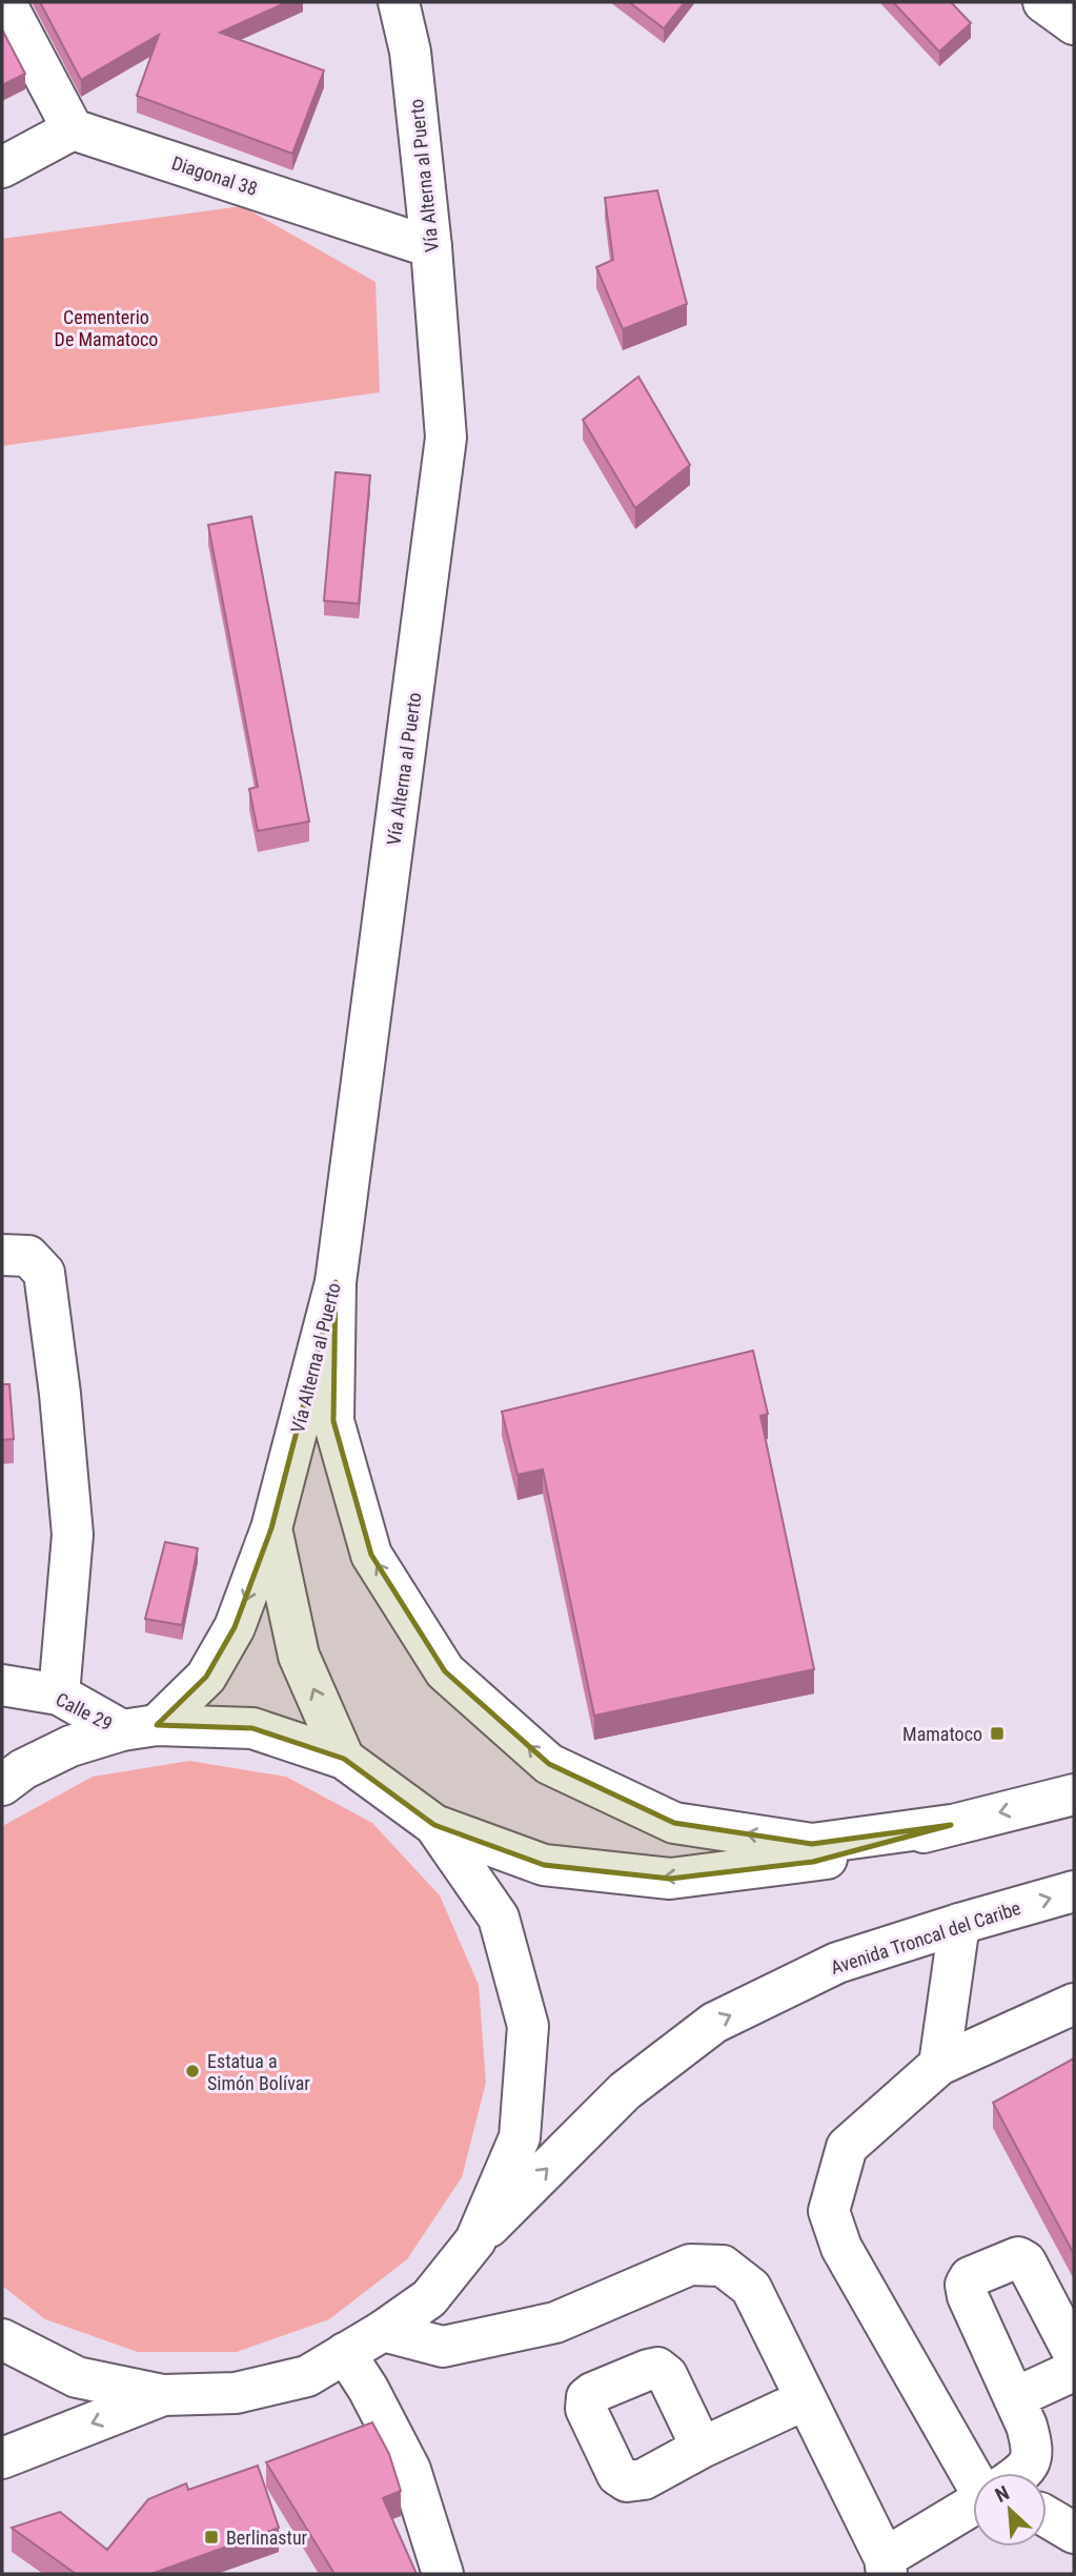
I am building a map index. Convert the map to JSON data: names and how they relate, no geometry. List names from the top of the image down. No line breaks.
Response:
{"streets":{"main road":["Diagonal 38","Vía Alterna al Puerto","Calle 29","Avenida Troncal del Caribe"]},"crossings":[["Diagonal 38","Vía Alterna al Puerto"],["Vía Alterna al Puerto","Calle 29"]],"parks":["Cementerio De Mamatoco"],"places":{"transit":["Mamatoco","Berlinastur"],"other":["Estatua a Simón Bolívar"]},"north":"top left"}
